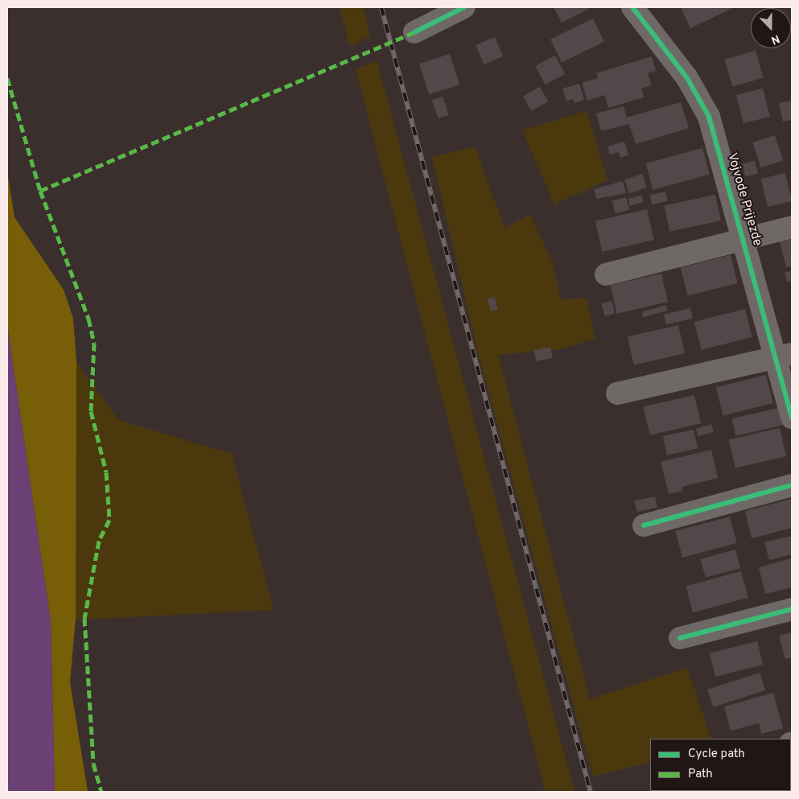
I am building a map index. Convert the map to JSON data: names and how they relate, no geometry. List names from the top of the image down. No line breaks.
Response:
{"streets":{"street":["Vojvode Prijezde"]},"legend":["Cycle path","Path"],"north":"bottom"}
